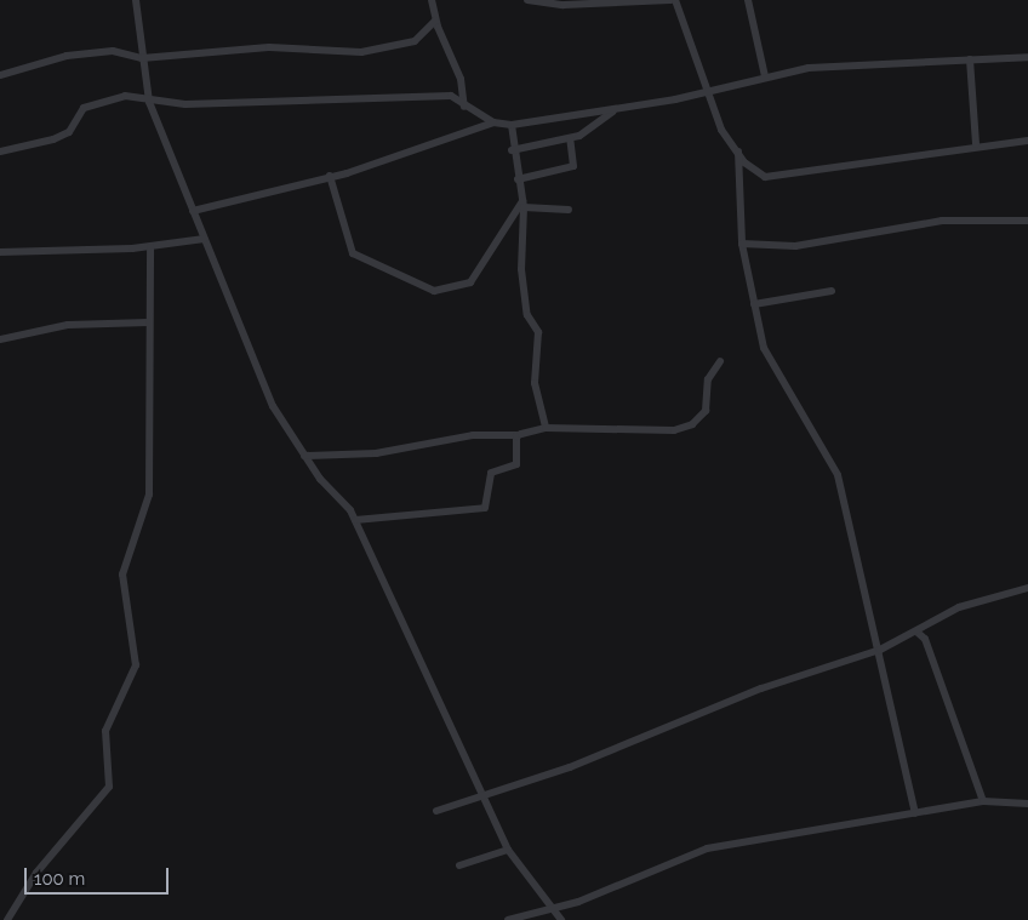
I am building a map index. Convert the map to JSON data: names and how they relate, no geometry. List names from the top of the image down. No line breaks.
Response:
{"scale_bar":"100 m"}
